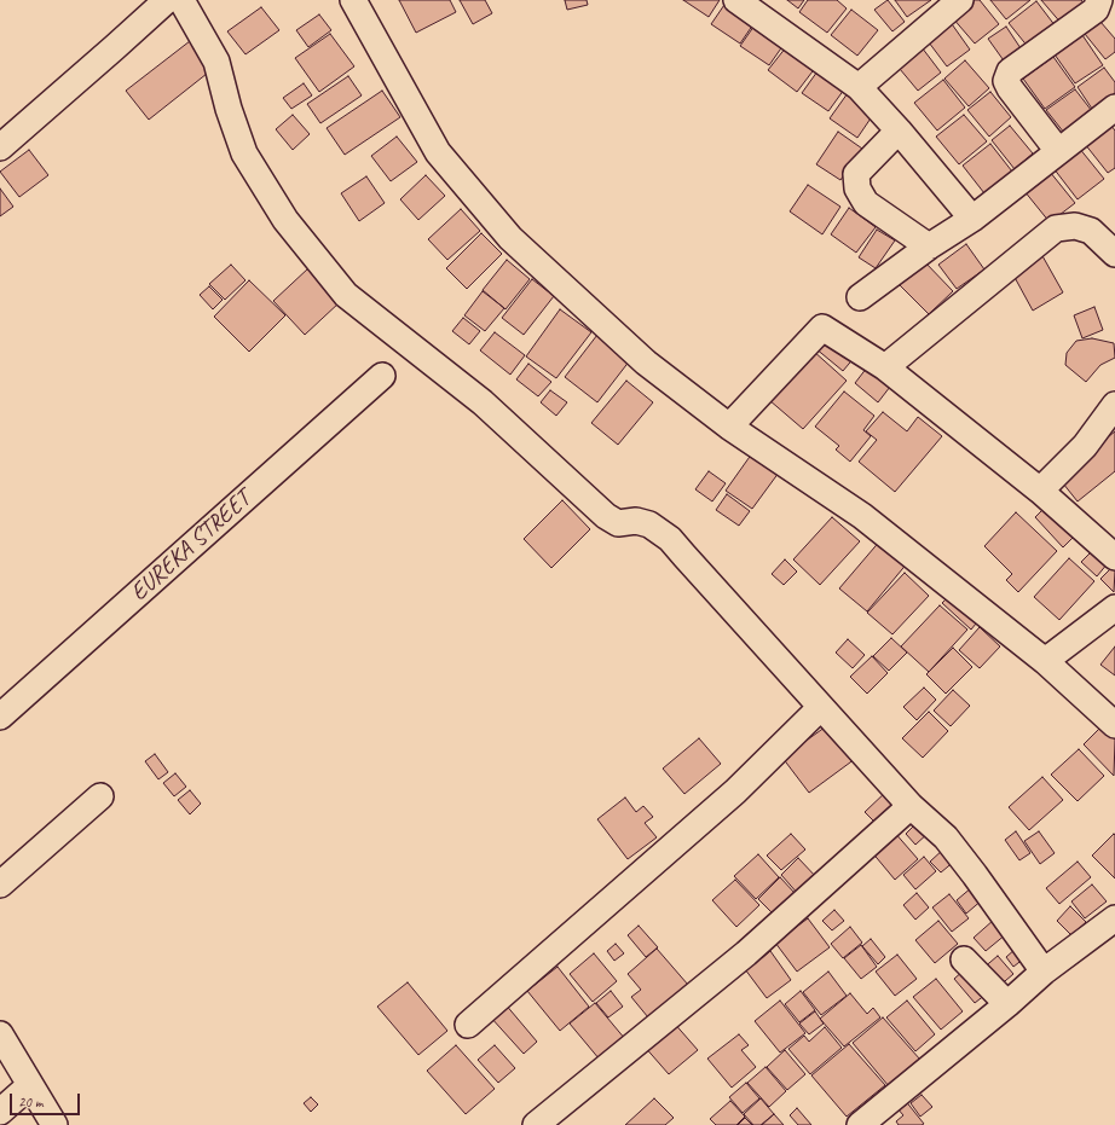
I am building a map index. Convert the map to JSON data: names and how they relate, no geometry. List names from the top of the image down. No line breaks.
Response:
{"streets":{"street":["EUREKA STREET"]},"scale_bar":"20 m"}
